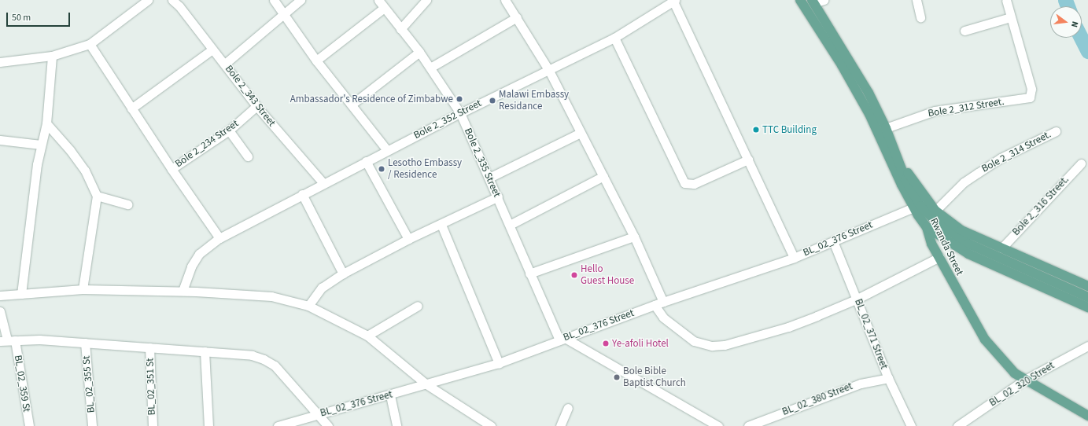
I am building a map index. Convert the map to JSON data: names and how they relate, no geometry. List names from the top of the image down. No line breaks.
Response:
{"streets":{"main road":["Rwanda Street"],"street":["Bole 2_343 Street","Bole 2_312 Street.","Bole 2_352 Street","Bole 2_234 Street","Bole 2_314 Street.","Bole 2_335 Street","Bole 2_316 Street.","BL_02_376 Street","BL_02_371 Street","BL_02_359 St","BL_02_355 St","BL_02_320 Street","BL_02_351 St","BL_02_380 Street"]},"crossings":[["Bole 2_343 Street","Bole 2_352 Street"],["Bole 2_343 Street","Bole 2_234 Street"],["Bole 2_312 Street.","Rwanda Street"],["Bole 2_352 Street","Bole 2_335 Street"],["Bole 2_314 Street.","Rwanda Street"],["Bole 2_335 Street","BL_02_376 Street"],["Bole 2_316 Street.","Rwanda Street"],["BL_02_376 Street","Rwanda Street"],["BL_02_376 Street","BL_02_371 Street"],["Rwanda Street","BL_02_320 Street"],["BL_02_371 Street","BL_02_380 Street"]],"places":["Ambassador's Residence of Zimbabwe","Malawi Embassy Residance","TTC Building","Lesotho Embassy / Residence","Hello Guest House","Ye-afoli Hotel","Bole Bible Baptist Church"],"scale_bar":"50 m","north":"right"}
